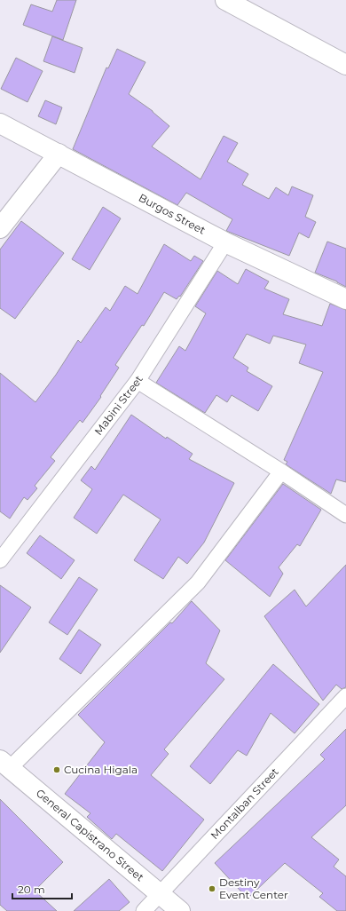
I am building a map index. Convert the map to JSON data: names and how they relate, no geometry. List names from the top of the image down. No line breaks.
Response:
{"streets":{"main road":["Burgos Street","General Capistrano Street"],"street":["Mabini Street","Montalban Street"]},"crossings":[["Burgos Street","Mabini Street"],["Montalban Street","General Capistrano Street"]],"places":["Cucina Higala","Destiny Event Center"],"scale_bar":"20 m"}
